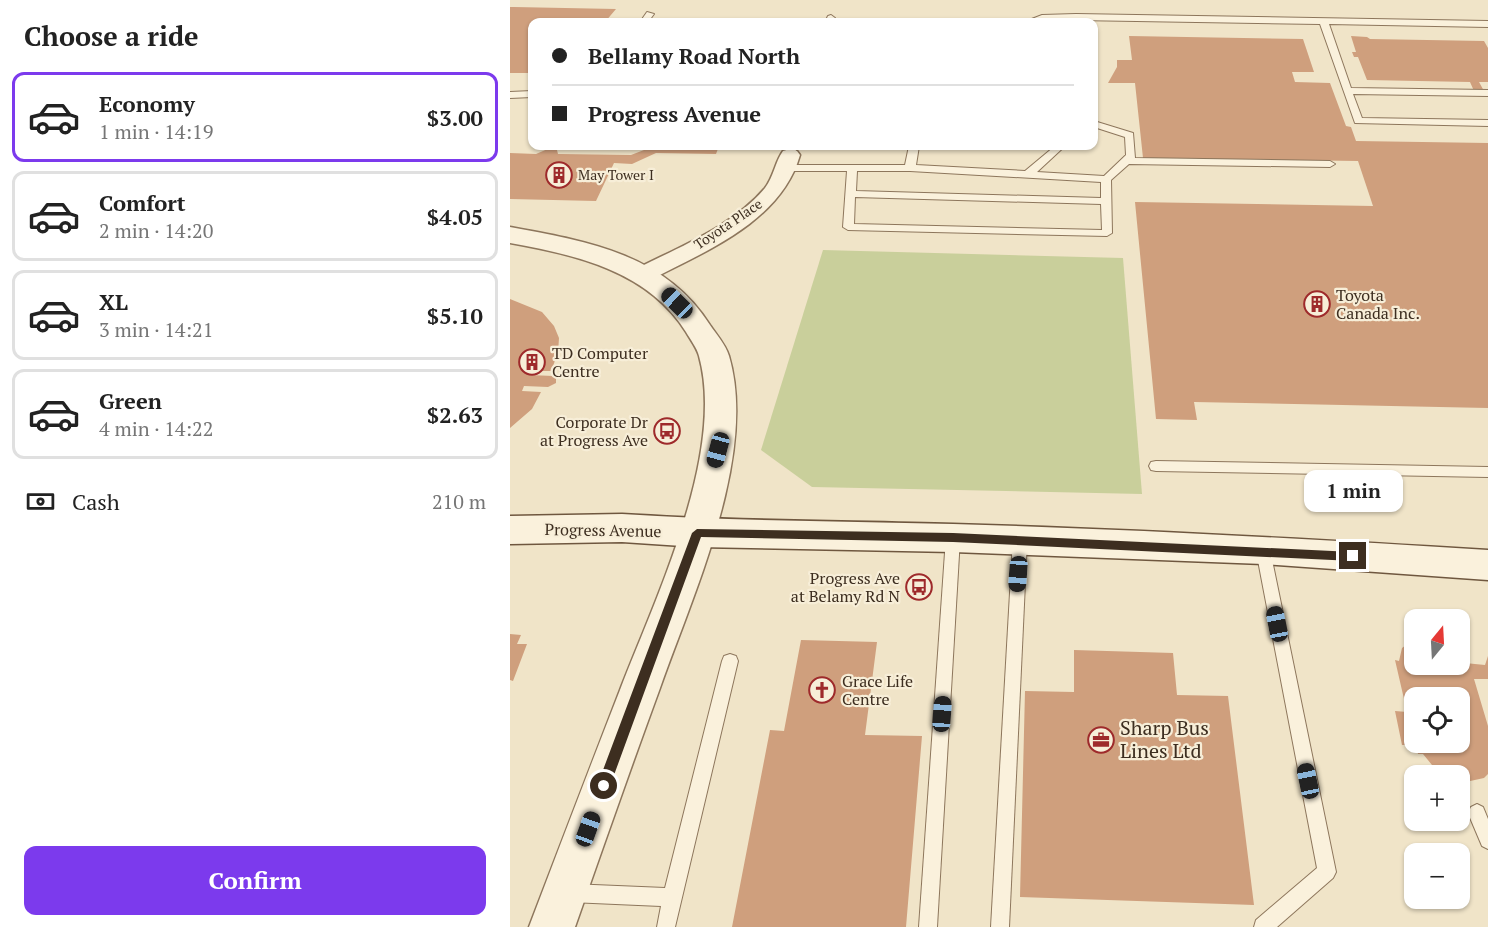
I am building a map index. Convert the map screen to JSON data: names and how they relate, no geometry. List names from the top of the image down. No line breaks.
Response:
{"streets":{"street":["Toyota Place","Progress Avenue"]},"places":{"building":["May Tower I","Toyota Canada Inc.","TD Computer Centre"],"bus stop":["Corporate Dr at Progress Ave","Progress Ave at Belamy Rd N"],"church":["Grace Life Centre"],"office":["Sharp Bus Lines Ltd"]},"north":"top","page":{"heading":"Choose a ride","banner":["Bellamy Road North","Progress Avenue"],"list":[{"name":"Economy","note":"1 min · 14:19","value":"$3.00"},{"name":"Comfort","note":"2 min · 14:20","value":"$4.05"},{"name":"XL","note":"3 min · 14:21","value":"$5.10"},{"name":"Green","note":"4 min · 14:22","value":"$2.63"}],"pay":["Cash","210 m"],"bubble":"1 min","map_buttons":["+","−"],"buttons":"Confirm"}}
